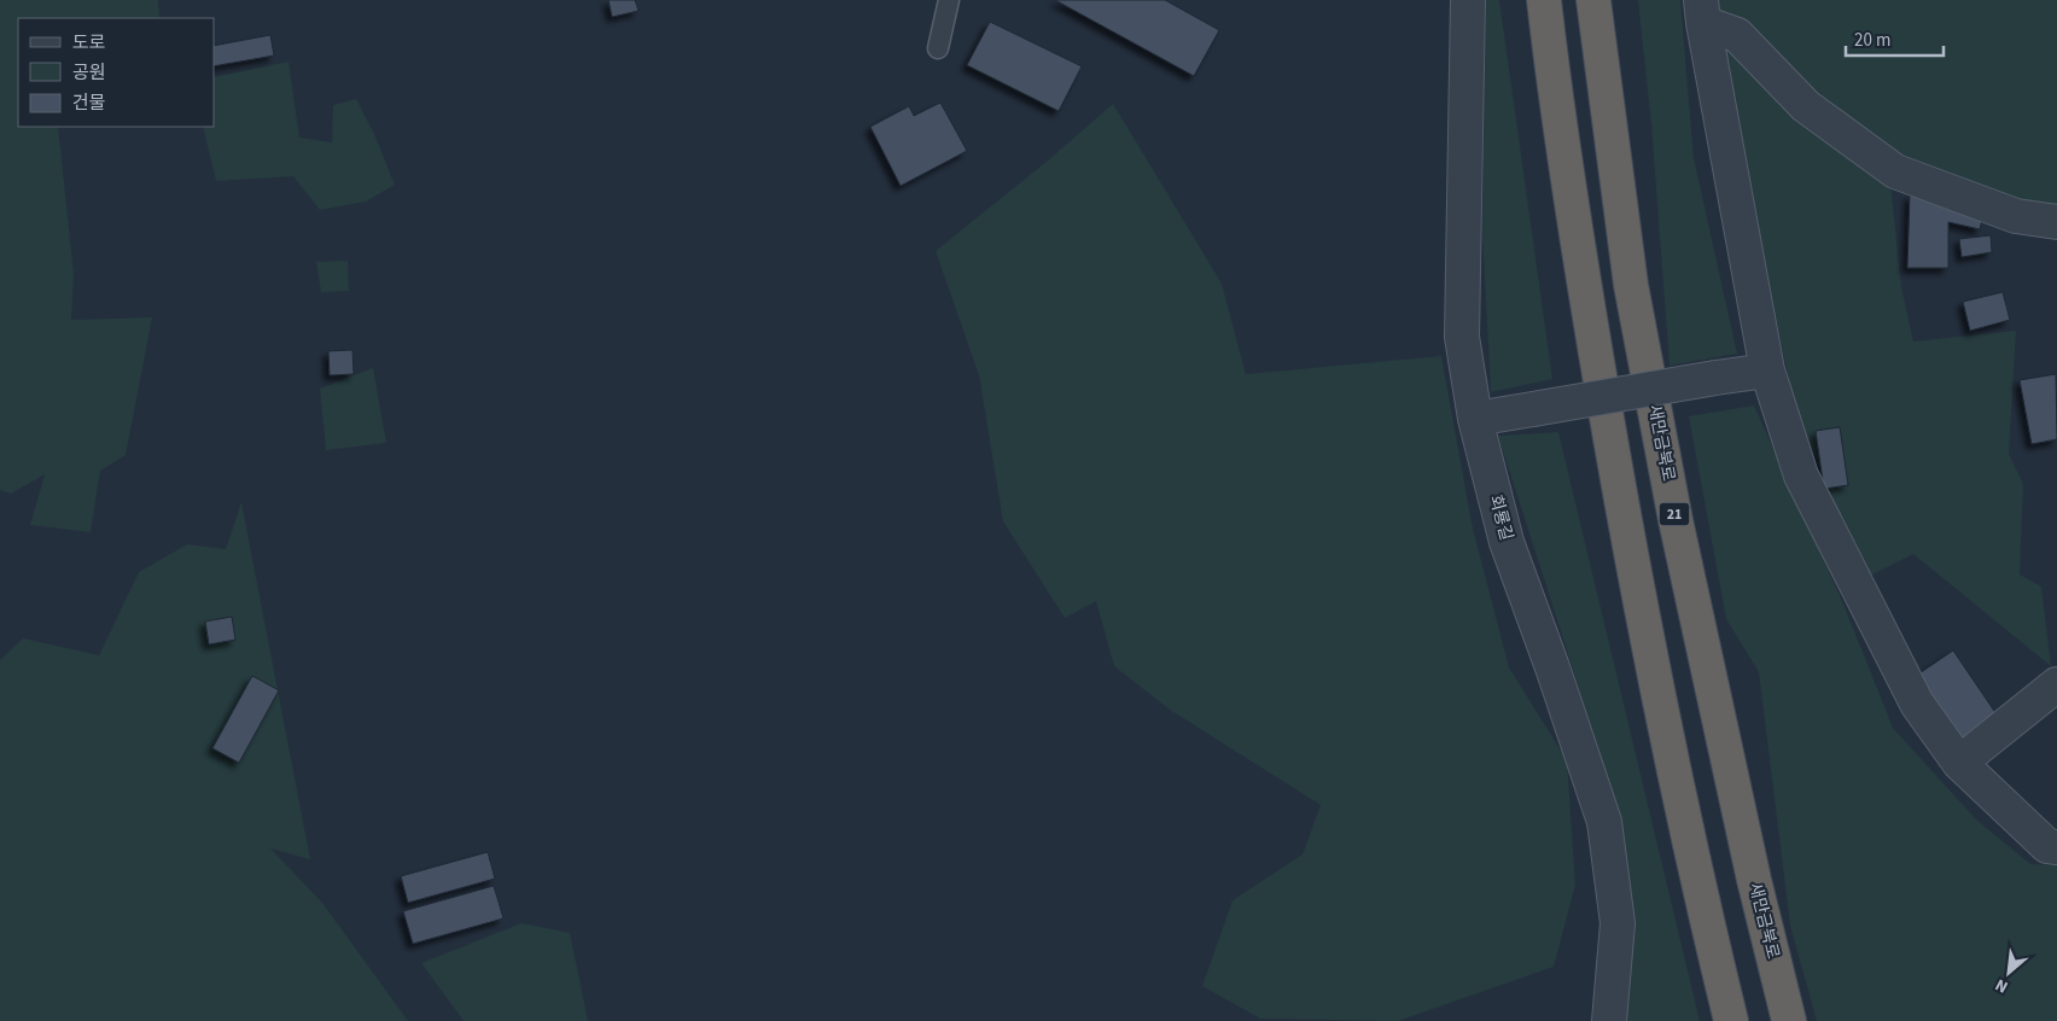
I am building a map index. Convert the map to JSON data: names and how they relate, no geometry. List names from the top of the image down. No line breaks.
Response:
{"streets":{"highway":["새만금북로","21"],"street":["회룡길"]},"legend":["도로","공원","건물"],"scale_bar":"20 m","north":"bottom left"}
